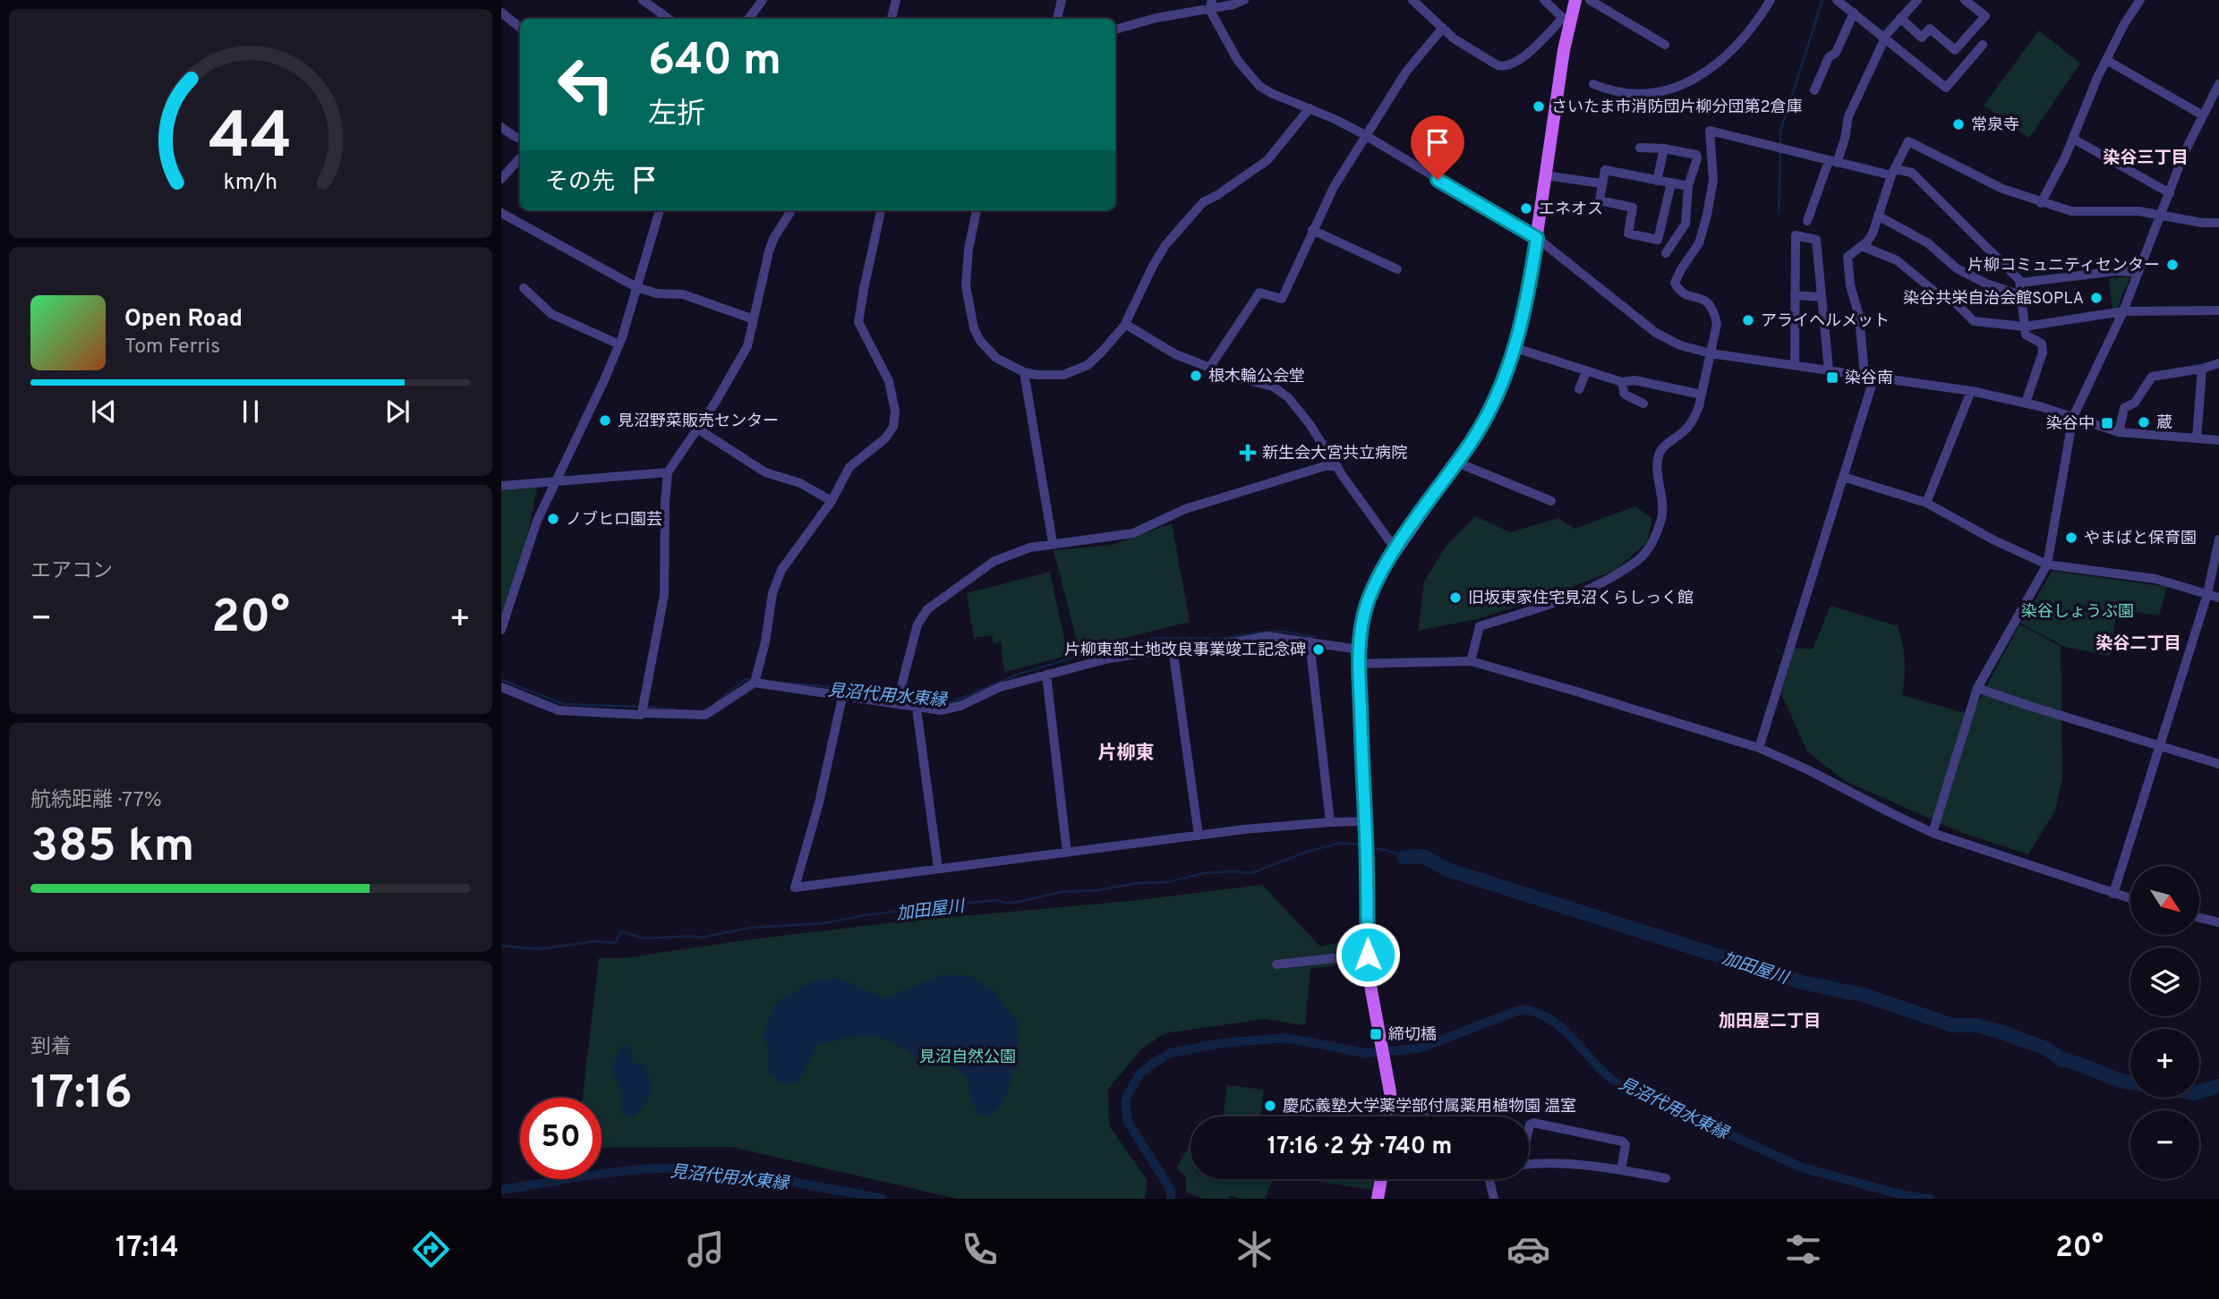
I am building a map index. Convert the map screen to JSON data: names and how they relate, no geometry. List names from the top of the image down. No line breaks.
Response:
{"districts":["染谷三丁目","染谷二丁目","片柳東","加田屋二丁目"],"water":["見沼代用水東縁","加田屋川"],"parks":["染谷しょうぶ園","見沼自然公園"],"places":{"other":["さいたま市消防団片柳分団第2倉庫","常泉寺","エネオス","片柳コミュニティセンター","染谷共栄自治会館SOPLA","アライヘルメット","根木輪公会堂","見沼野菜販売センター","蔵","ノブヒロ園芸","やまばと保育園","旧坂東家住宅見沼くらしっく館","片柳東部土地改良事業竣工記念碑","慶応義塾大学薬学部付属薬用植物園 温室"],"transit":["染谷南","染谷中","締切橋"],"health":["新生会大宮共立病院"]},"north":"bottom right","page":{"turn":["640 m","左折"],"then":"その先","song":["Open Road","Tom Ferris"],"tile":["エアコン",["航続距離 · 77%","385 km"],["到着","17:16"]],"heat":["−","20°","+"],"map_buttons":["+","−"],"limit":"50","trip":"17:16 · 2 分 · 740 m","tabs":["17:14","20°"],"gauge":["44","km/h"]}}
